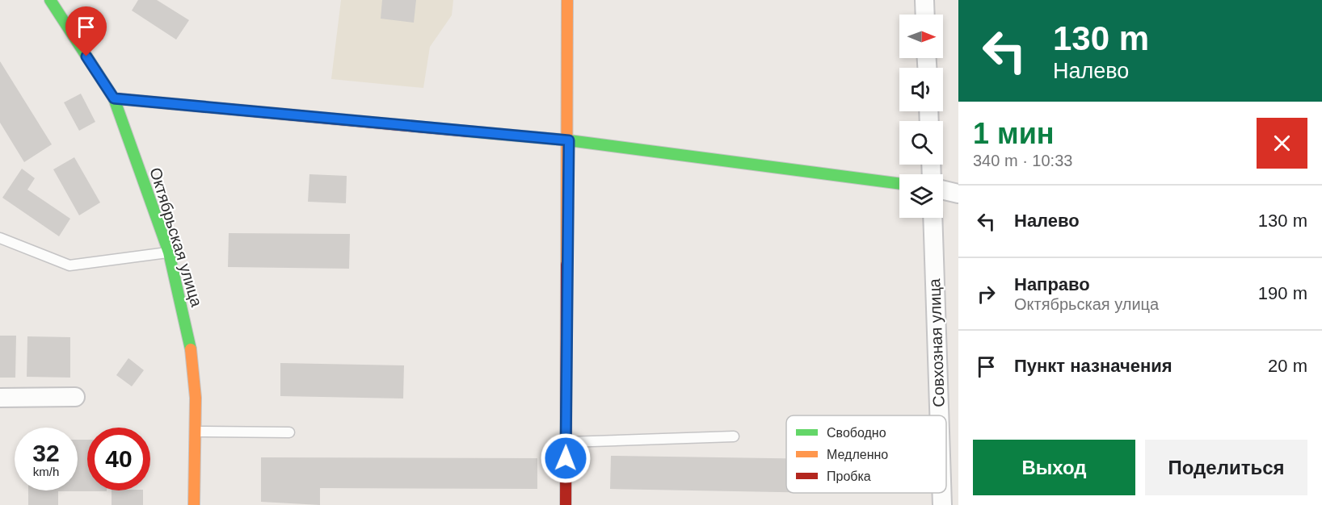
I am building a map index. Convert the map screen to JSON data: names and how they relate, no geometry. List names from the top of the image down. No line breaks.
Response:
{"streets":{"street":["Октябрьская улица","Совхозная улица"]},"legend":["Свободно","Медленно","Пробка"],"north":"right","page":{"turn":["130 m","Налево"],"heading":["1 мин","340 m · 10:33"],"list":[{"name":"Налево","value":"130 m"},{"name":"Направо","note":"Октябрьская улица","value":"190 m"},{"name":"Пункт назначения","value":"20 m"}],"speed":"32 km/h","limit":"40","buttons":["Выход","Поделиться"]}}
